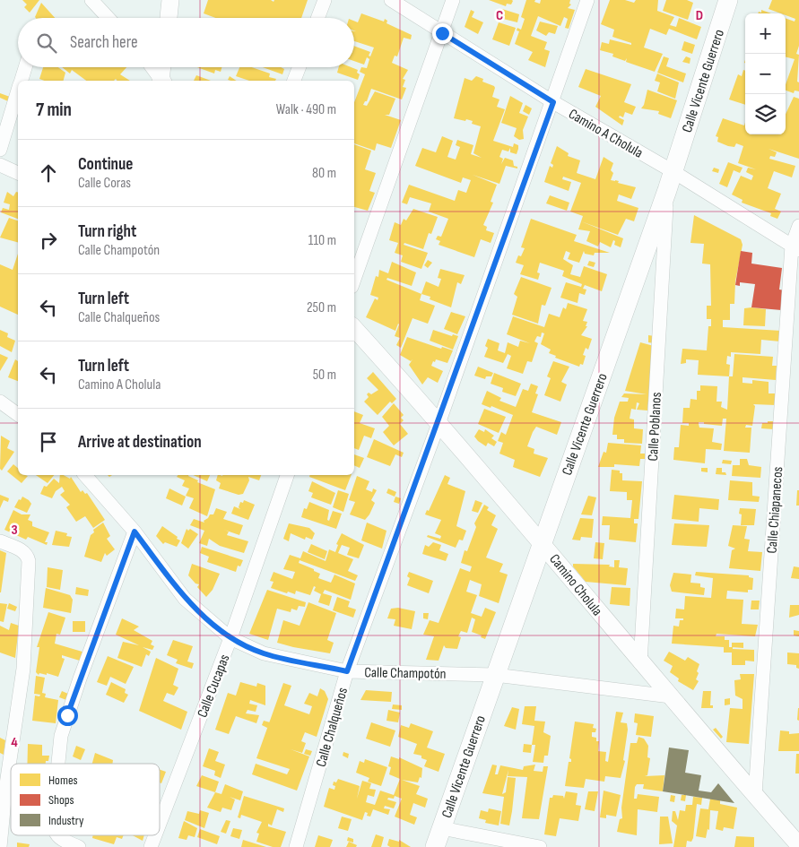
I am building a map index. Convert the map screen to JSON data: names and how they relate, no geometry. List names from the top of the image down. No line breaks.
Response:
{"streets":{"main road":["Calle Vicente Guerrero"],"street":["Camino A Cholula","Calle Poblanos","Calle Chiapanecos","Camino Cholula","Calle Champotón","Calle Cucapas","Calle Chalqueños"]},"crossings":[["Calle Vicente Guerrero","Camino A Cholula"],["Calle Vicente Guerrero","Calle Poblanos"],["Calle Vicente Guerrero","Camino Cholula"],["Calle Vicente Guerrero","Calle Champotón"],["Camino A Cholula","Calle Chiapanecos"],["Camino A Cholula","Calle Chalqueños"],["Calle Poblanos","Camino Cholula"],["Calle Chiapanecos","Camino Cholula"],["Camino Cholula","Calle Champotón"],["Camino Cholula","Calle Chalqueños"],["Calle Champotón","Calle Cucapas"],["Calle Champotón","Calle Chalqueños"]],"legend":["Homes","Shops","Industry"],"page":{"map_buttons":["+","−"],"search":"Search here","heading":["7 min","Walk · 490 m"],"list":[["Continue","Calle Coras","80 m"],["Turn right","Calle Champotón","110 m"],["Turn left","Calle Chalqueños","250 m"],["Turn left","Camino A Cholula","50 m"],"Arrive at destination"]},"grid":{"columns":["C","D"],"rows":["3","4"]}}
